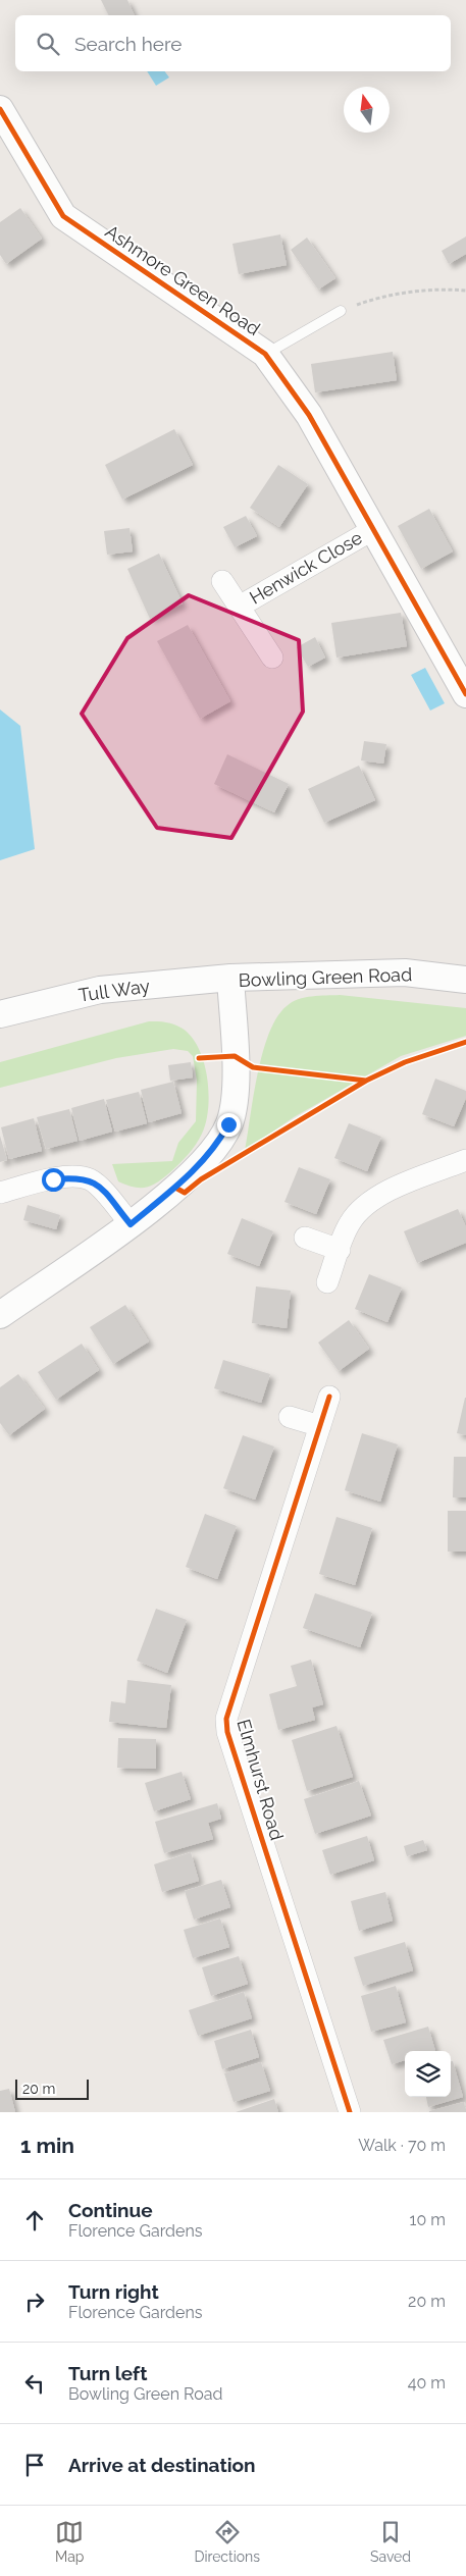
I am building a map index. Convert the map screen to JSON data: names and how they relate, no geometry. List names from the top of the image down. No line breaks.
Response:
{"streets":{"street":["Ashmore Green Road","Henwick Close","Bowling Green Road","Tull Way","Elmhurst Road"]},"crossings":[["Ashmore Green Road","Henwick Close"],["Bowling Green Road","Tull Way"]],"scale_bar":"20 m","north":"top","page":{"search":"Search here","scale":"20 m","heading":["1 min","Walk · 70 m"],"list":[["Continue","Florence Gardens","10 m"],["Turn right","Florence Gardens","20 m"],["Turn left","Bowling Green Road","40 m"],"Arrive at destination"],"nav":["Map","Directions","Saved"]}}
